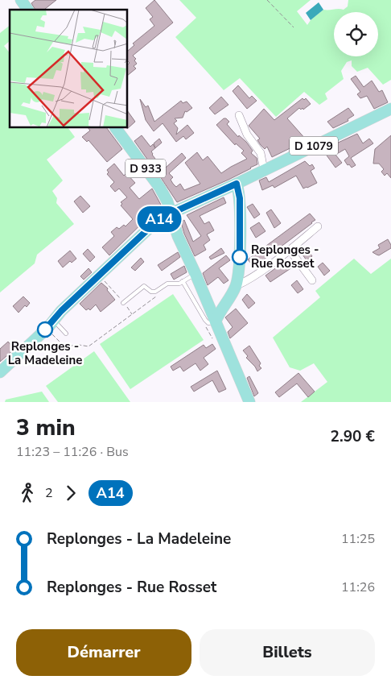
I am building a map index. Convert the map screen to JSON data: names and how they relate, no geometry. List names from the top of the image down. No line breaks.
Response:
{"streets":{"main road":["D 1079","D 933"]},"crossings":[["D 1079","D 933"]],"places":["Replonges - Rue Rosset","Replonges - La Madeleine"],"lines":["bus line A14"],"page":{"on_map":"A14","heading":["3 min","11:23 – 11:26 · Bus","2.90 €"],"legs":["2","A14"],"list":[{"name":"Replonges - La Madeleine","value":"11:25"},{"name":"Replonges - Rue Rosset","value":"11:26"}],"buttons":["Démarrer","Billets"]}}
